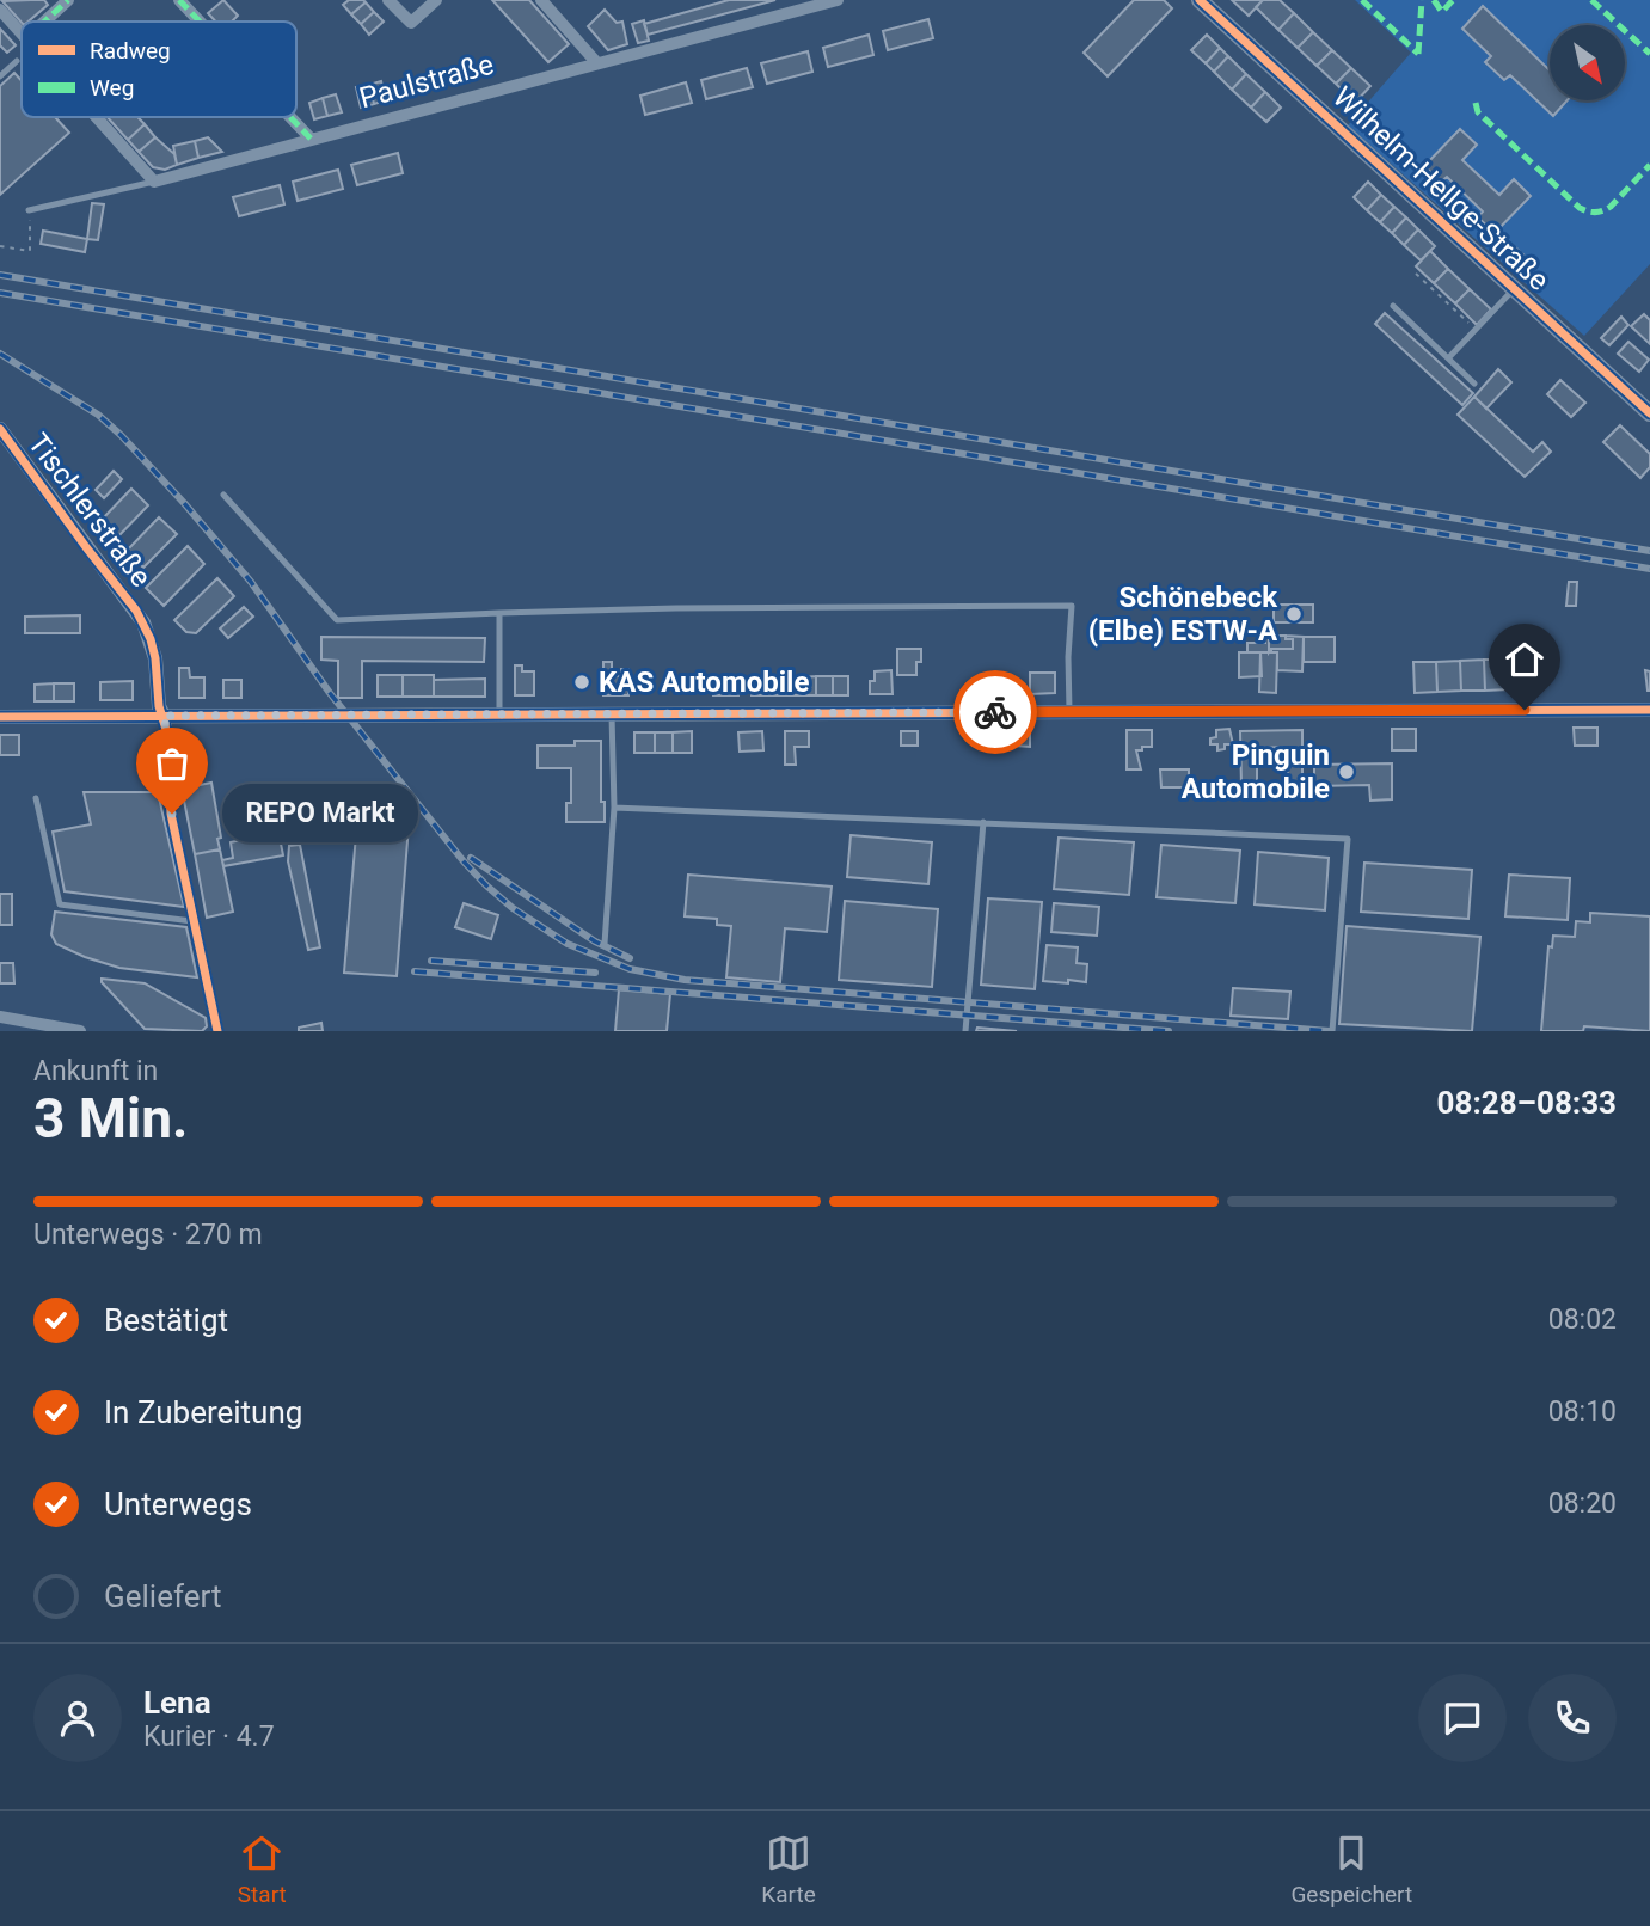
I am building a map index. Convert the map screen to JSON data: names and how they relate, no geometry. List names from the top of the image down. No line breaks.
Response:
{"streets":{"main road":["Wilhelm-Hellge-Straße"],"street":["Paulstraße","Tischlerstraße"]},"places":["Schönebeck (Elbe) ESTW-A","KAS Automobile","Pinguin Automobile","REPO Markt"],"legend":["Radweg","Weg"],"north":"bottom right","page":{"bubble":"REPO Markt","heading":["3 Min.","Ankunft in","08:28–08:33"],"panel":["Lena","Kurier · 4.7"],"bar":"Unterwegs · 270 m","list":[["Bestätigt","08:02"],["In Zubereitung","08:10"],["Unterwegs","08:20"],"Geliefert"],"tabs":["Start","Karte","Gespeichert"]}}
